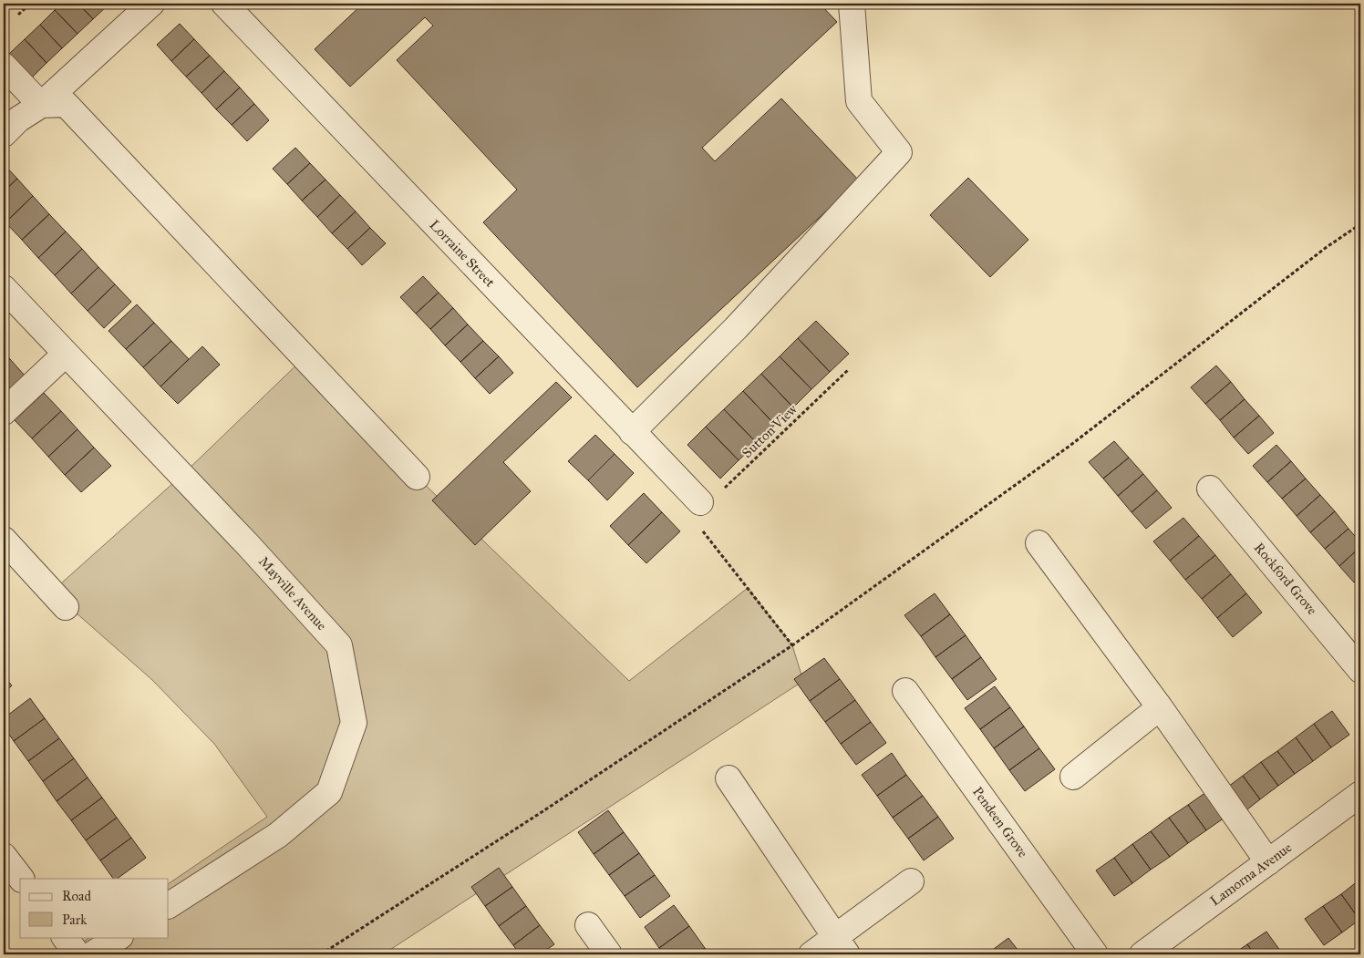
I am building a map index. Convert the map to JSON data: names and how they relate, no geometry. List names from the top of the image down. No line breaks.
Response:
{"streets":{"street":["Lorraine Street","Rockford Grove","Mayville Avenue","Pendeen Grove","Lamorna Avenue"],"path":["Sutton View"]},"crossings":[["Lorraine Street","Sutton View"]],"legend":["Road","Park"]}
